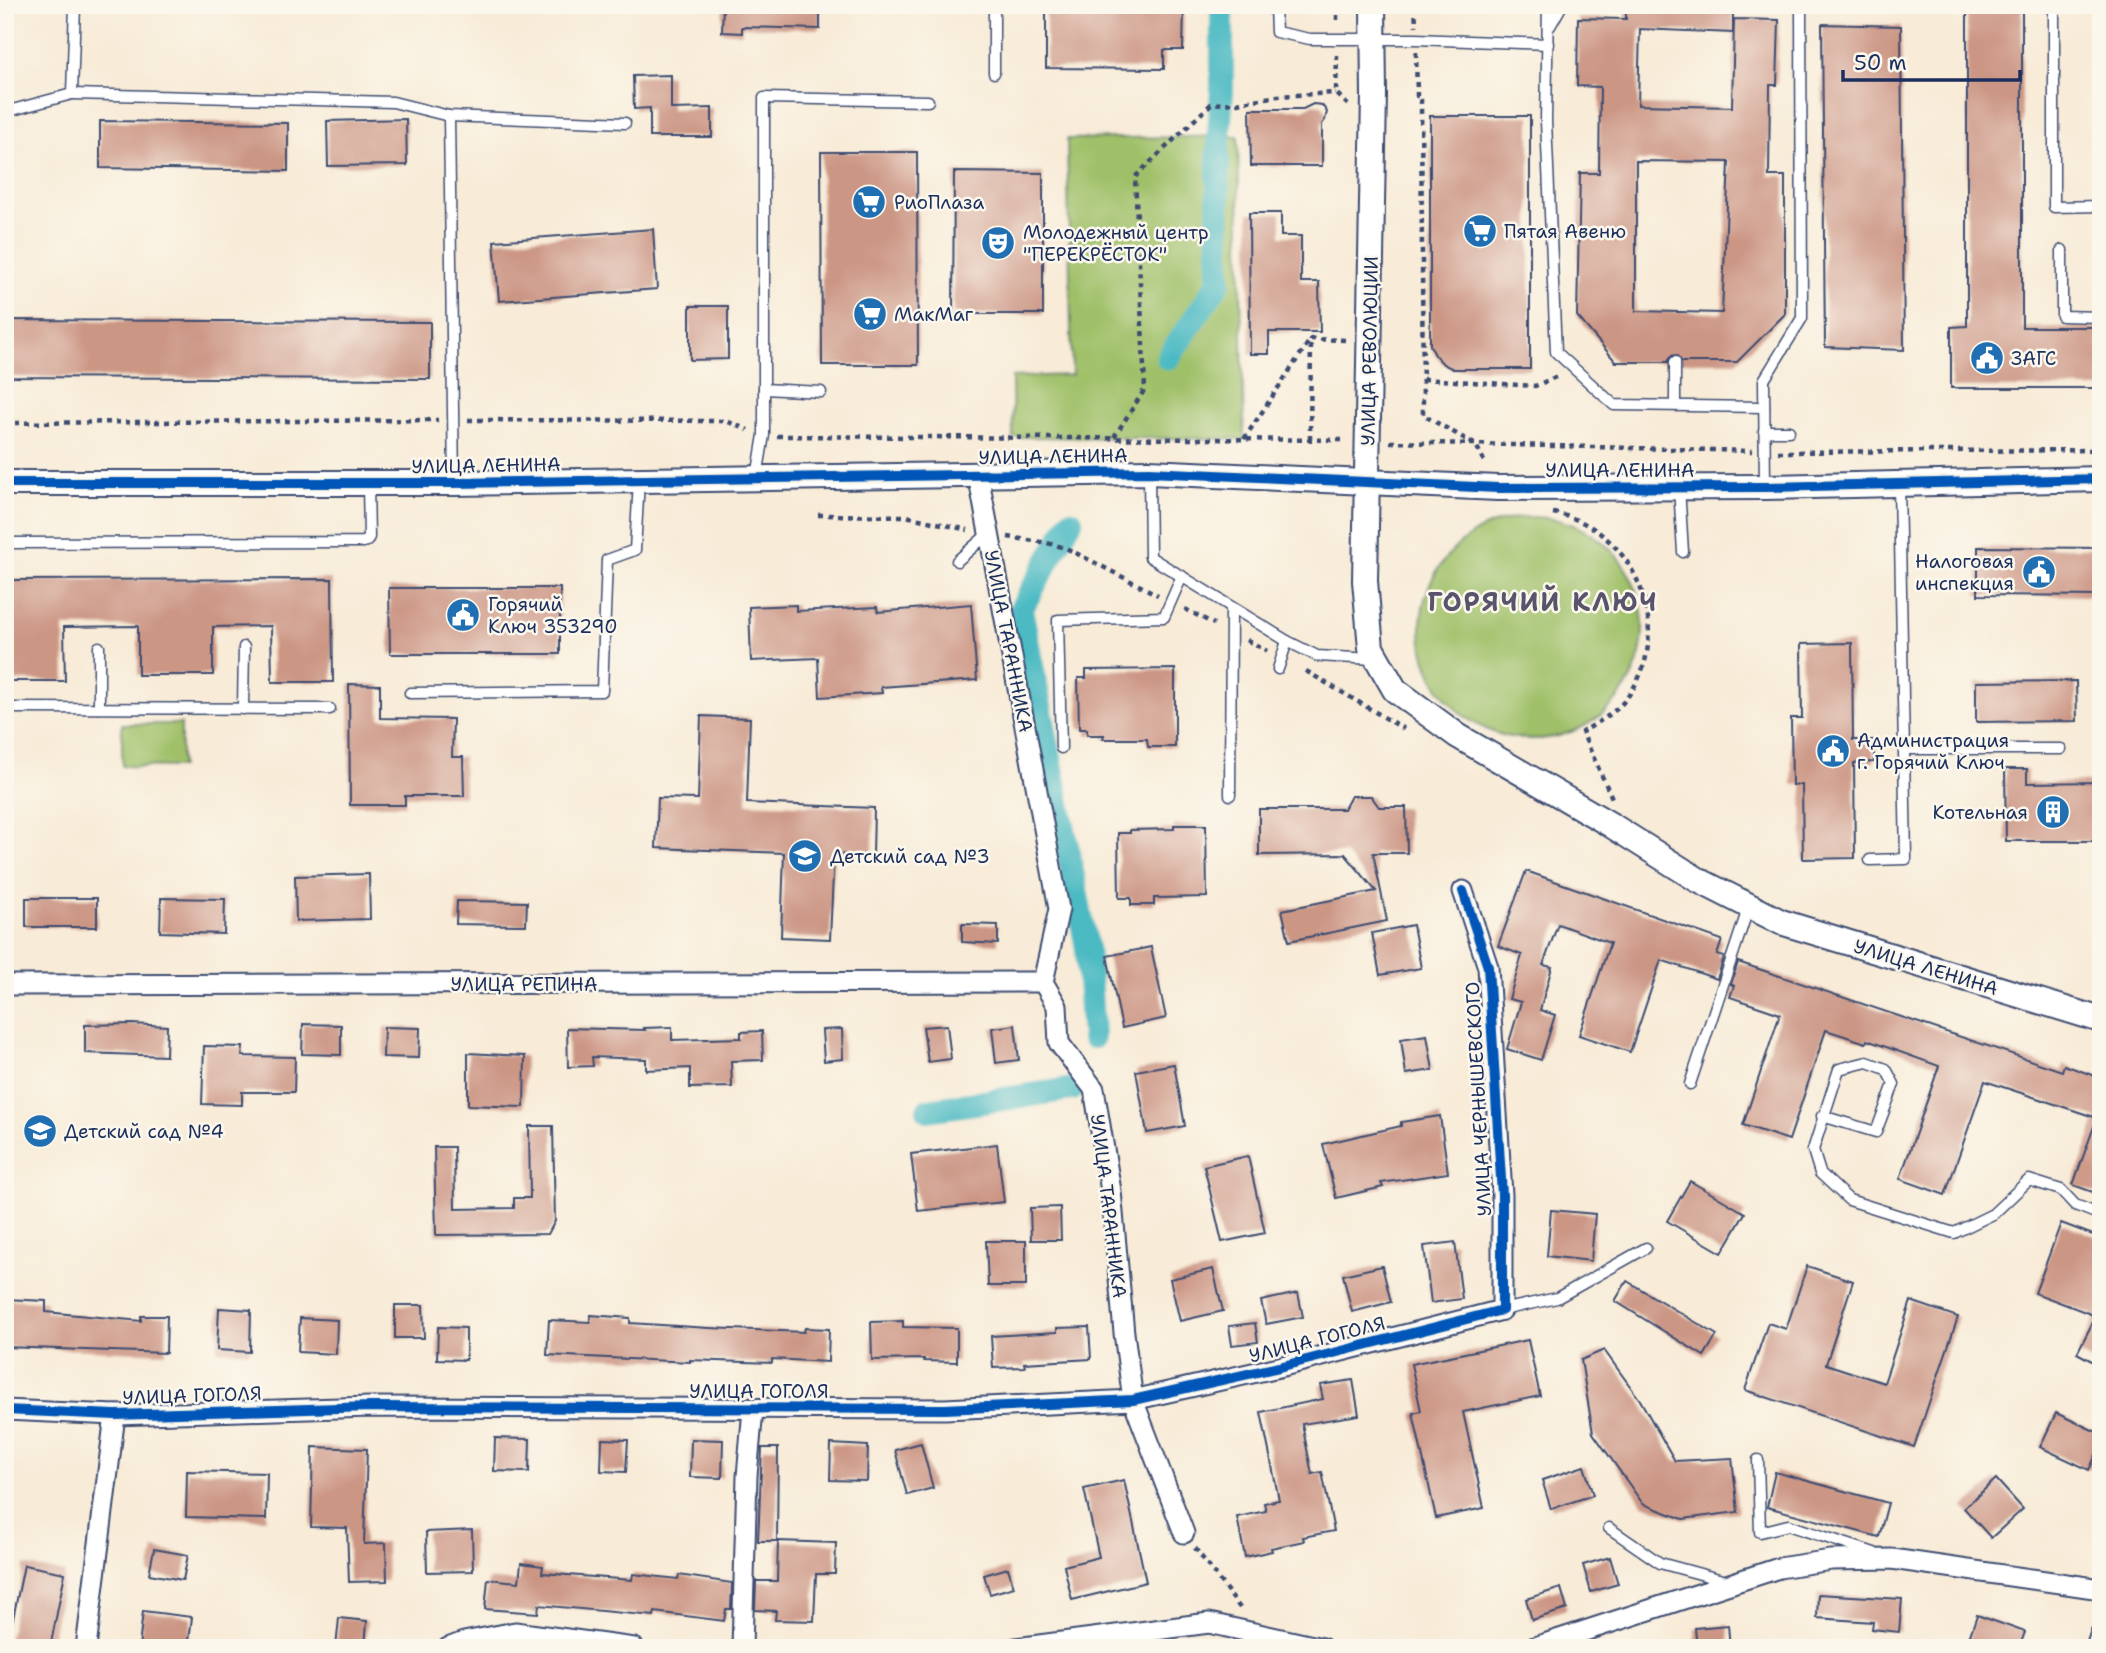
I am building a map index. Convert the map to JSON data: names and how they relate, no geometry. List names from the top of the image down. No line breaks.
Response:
{"streets":{"street":["УЛИЦА РЕВОЛЮЦИИ","УЛИЦА ЛЕНИНА","УЛИЦА ТАРАННИКА","УЛИЦА РЕПИНА","УЛИЦА ЧЕРНЫШЕВСКОГО","УЛИЦА ГОГОЛЯ"]},"crossings":[["УЛИЦА РЕВОЛЮЦИИ","УЛИЦА ЛЕНИНА"],["УЛИЦА ЛЕНИНА","УЛИЦА ТАРАННИКА"],["УЛИЦА ТАРАННИКА","УЛИЦА РЕПИНА"],["УЛИЦА ТАРАННИКА","УЛИЦА ГОГОЛЯ"],["УЛИЦА ЧЕРНЫШЕВСКОГО","УЛИЦА ГОГОЛЯ"]],"districts":["ГОРЯЧИЙ КЛЮЧ"],"places":{"supermarket":["РиоПлаза","Пятая Авеню","МакМаг"],"theatre":["Молодежный центр \"ПЕРЕКРЁСТОК\""],"public building":["ЗАГС","Налоговая инспекция","Горячий Ключ 353290","Администрация г. Горячий Ключ"],"building":["Котельная"],"school or university":["Детский сад №3","Детский сад №4"]},"scale_bar":"50 m"}
